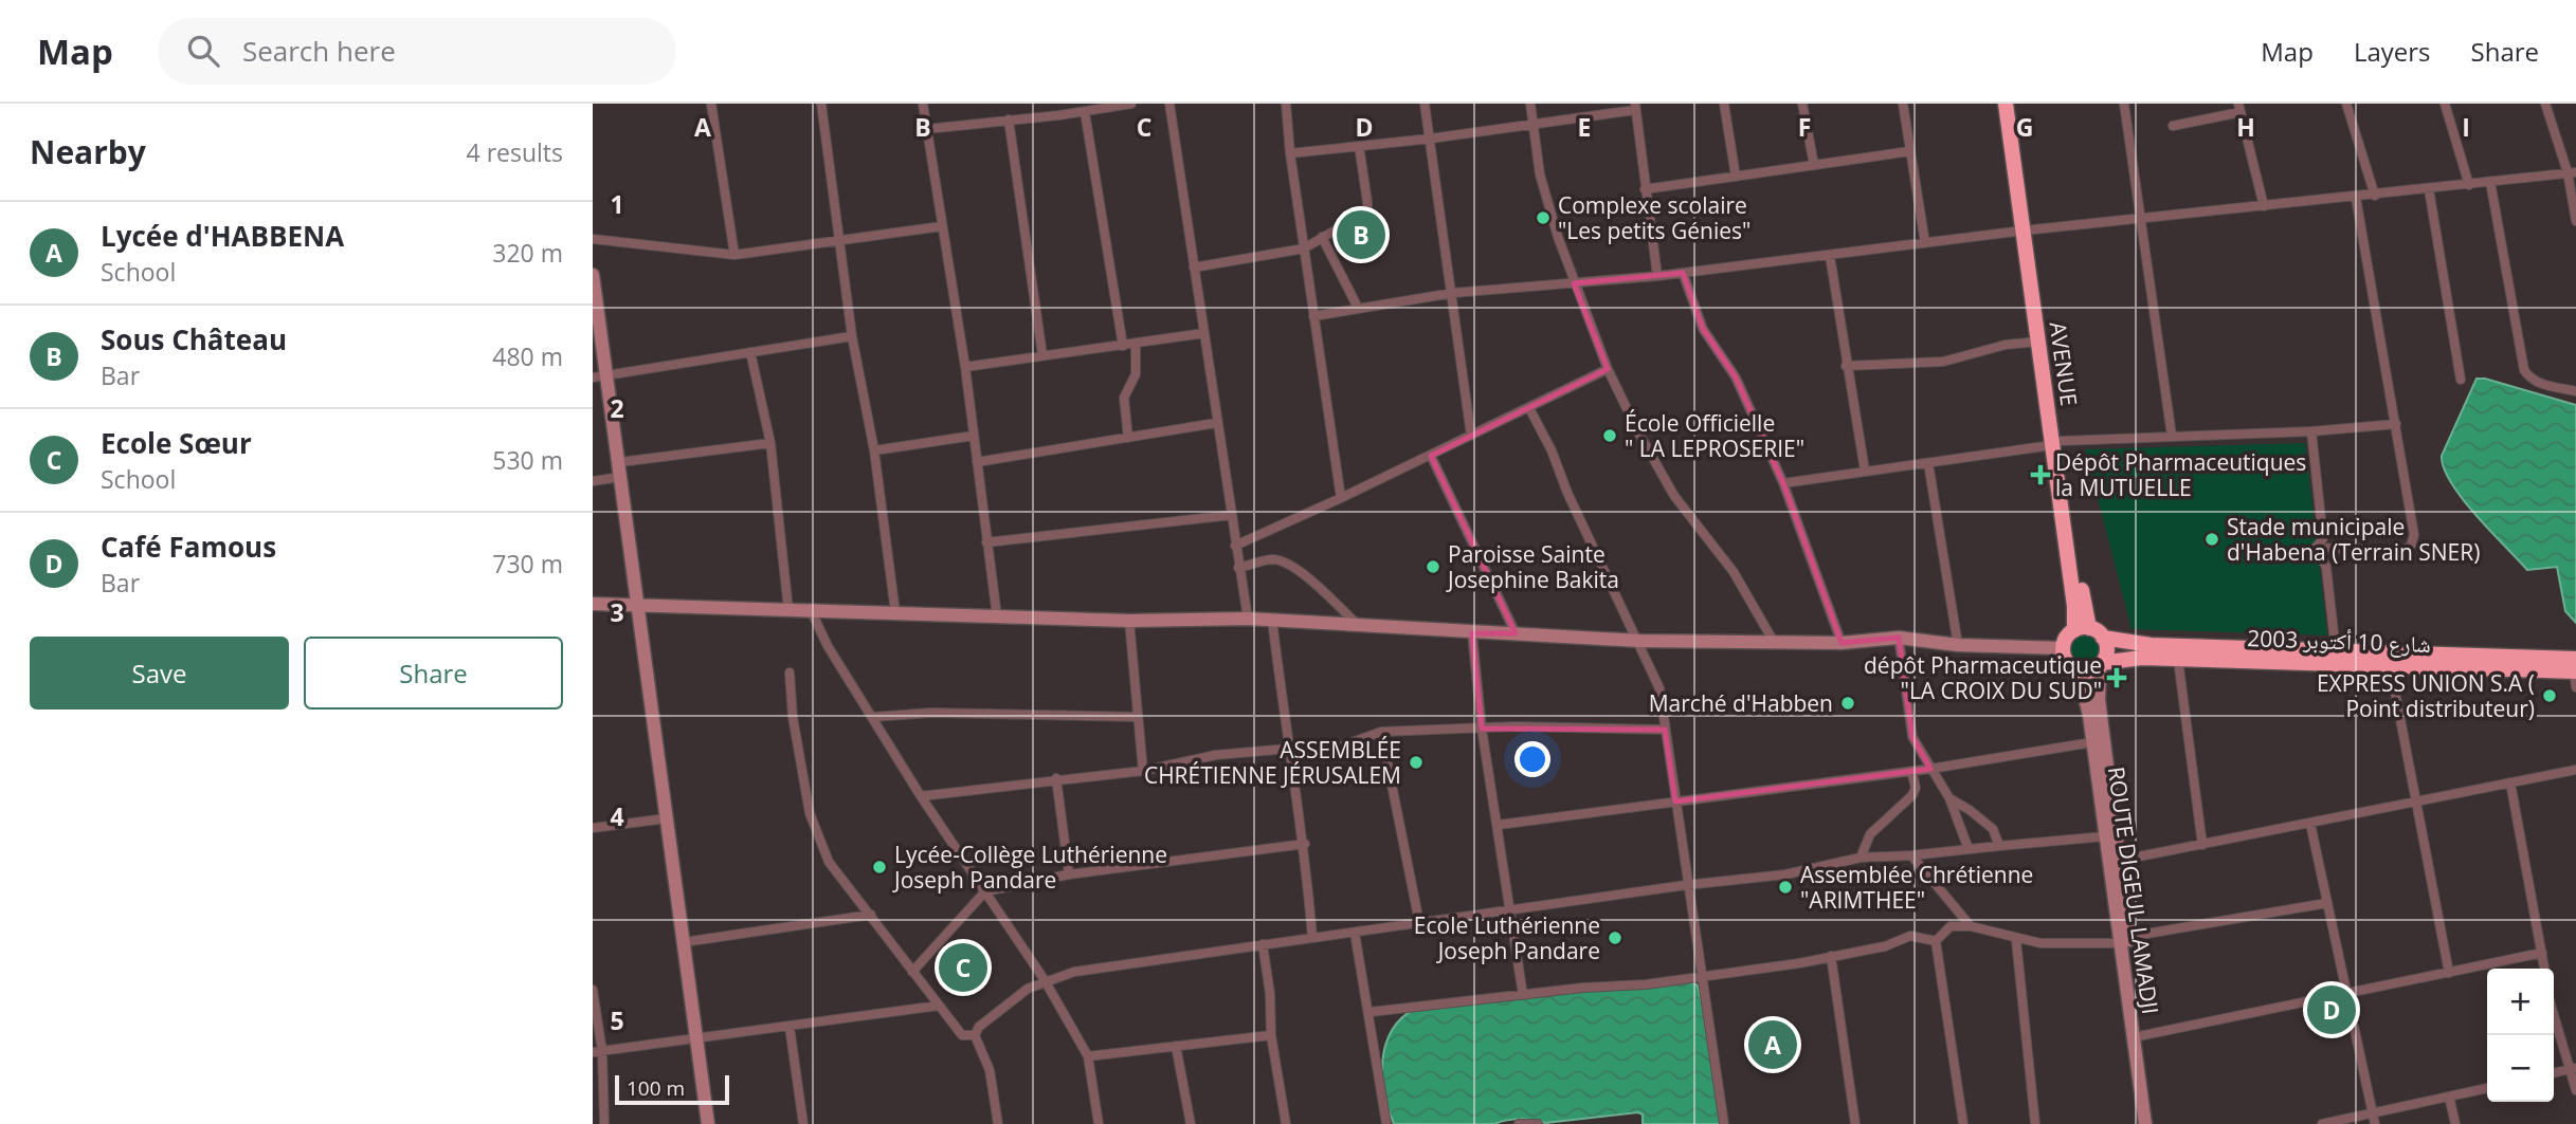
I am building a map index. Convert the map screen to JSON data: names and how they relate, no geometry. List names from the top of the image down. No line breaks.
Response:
{"streets":{"highway":["AVENUE","شارع 10 أكتوبر 2003"],"street":["ROUTE DIGEUL LAMADJI"]},"crossings":[["شارع 10 أكتوبر 2003","ROUTE DIGEUL LAMADJI"]],"places":{"other":["Complexe scolaire \"Les petits Génies\"","École Officielle \" LA LEPROSERIE\"","Stade municipale d'Habena (Terrain SNER)","Paroisse Sainte Josephine Bakita","EXPRESS UNION S.A ( Point distributeur)","Marché d'Habben","ASSEMBLÉE CHRÉTIENNE JÉRUSALEM","Lycée-Collège Luthérienne Joseph Pandare","Assemblée Chrétienne \"ARIMTHEE\"","Ecole Luthérienne Joseph Pandare"],"health":["Dépôt Pharmaceutiques la MUTUELLE","dépôt Pharmaceutique \"LA CROIX DU SUD\""]},"scale_bar":"100 m","page":{"header":"Map","search":"Search here","nav":["Map","Layers","Share"],"heading":["Nearby","4 results"],"list":[{"mark":"A","name":"Lycée d'HABBENA","note":"School","value":"320 m"},{"mark":"B","name":"Sous Château","note":"Bar","value":"480 m"},{"mark":"C","name":"Ecole Sœur","note":"School","value":"530 m"},{"mark":"D","name":"Café Famous","note":"Bar","value":"730 m"}],"pins":["B","C","D","A"],"buttons":["Save","Share"],"map_buttons":["+","−"],"scale":"100 m"},"grid":{"columns":["A","B","C","D","E","F","G","H","I"],"rows":["1","2","3","4","5"]}}
